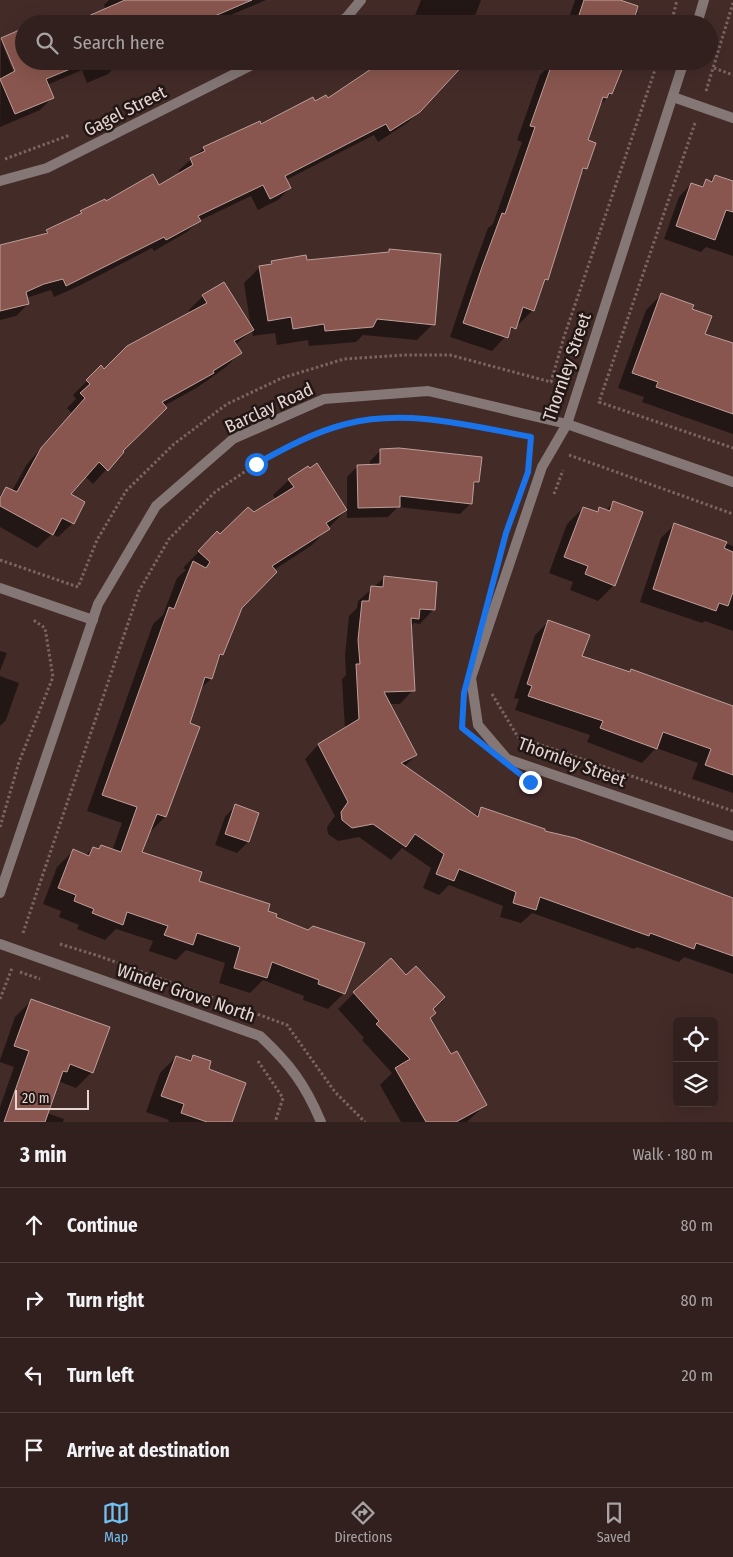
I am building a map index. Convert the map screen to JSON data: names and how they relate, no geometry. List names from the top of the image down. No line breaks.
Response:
{"streets":{"street":["Gagel Street","Thornley Street","Barclay Road","Winder Grove North"]},"crossings":[["Thornley Street","Barclay Road"]],"scale_bar":"20 m","page":{"search":"Search here","scale":"20 m","heading":["3 min","Walk · 180 m"],"list":[["Continue","80 m"],["Turn right","80 m"],["Turn left","20 m"],"Arrive at destination"],"nav":["Map","Directions","Saved"]}}
